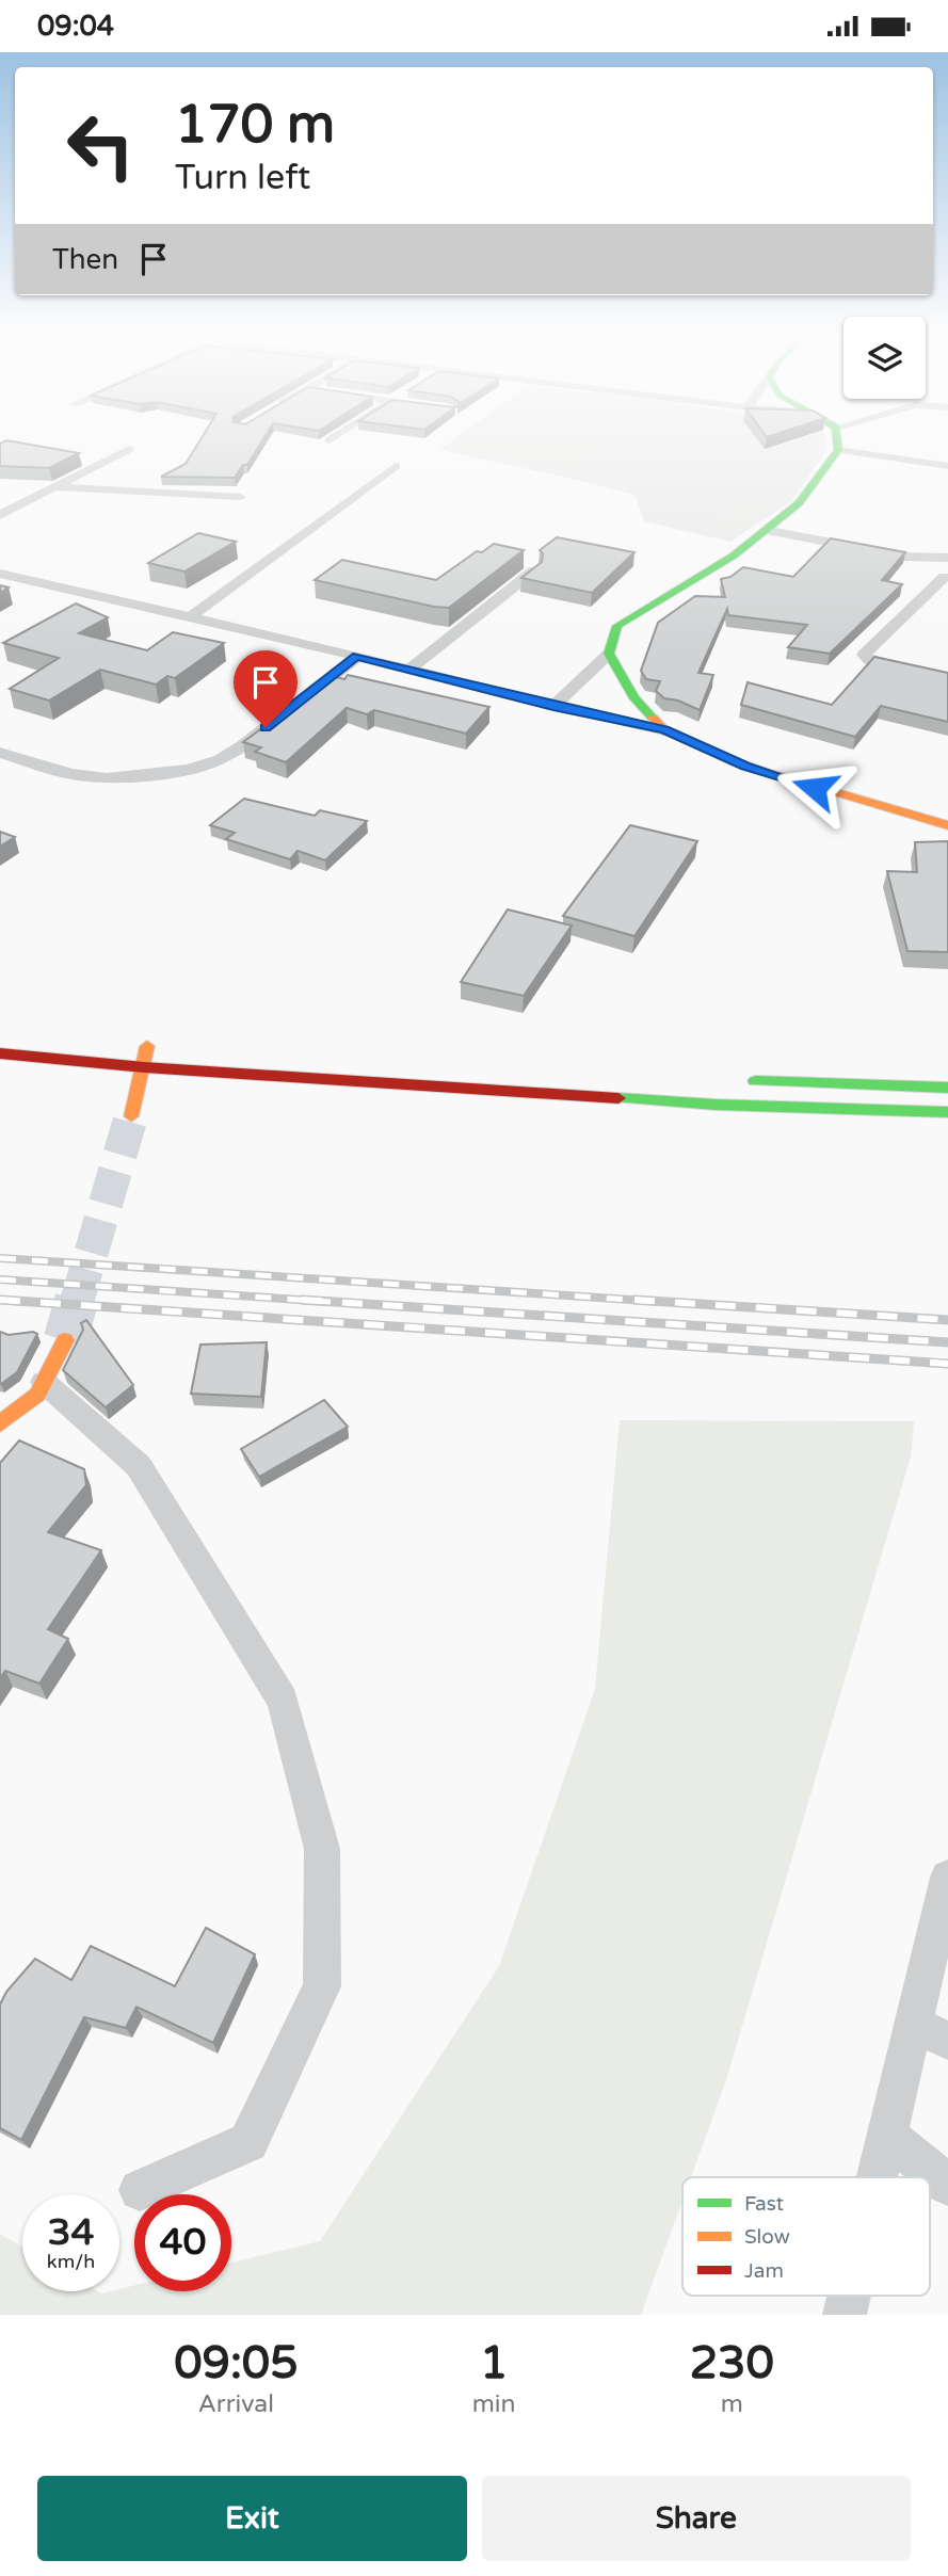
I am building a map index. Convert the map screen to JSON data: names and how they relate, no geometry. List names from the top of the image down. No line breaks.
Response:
{"legend":["Fast","Slow","Jam"],"page":{"status":"09:04","turn":["170 m","Turn left"],"then":"Then","speed":"34 km/h","limit":"40","eta":["09:05","Arrival","1","min","230","m"],"buttons":["Exit","Share"]}}
